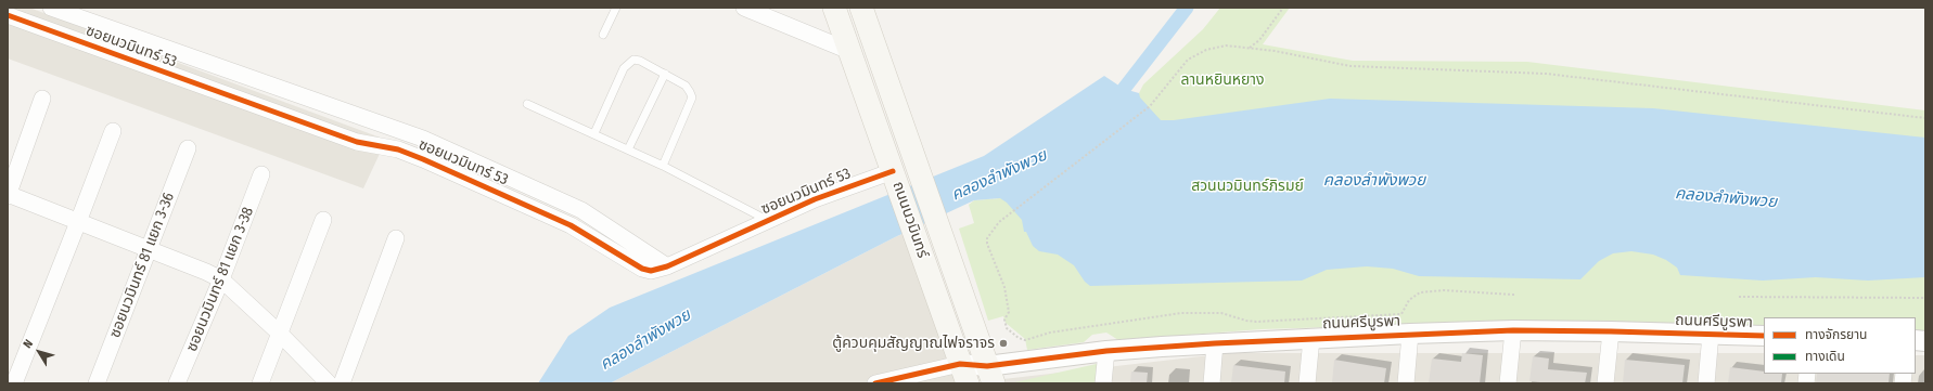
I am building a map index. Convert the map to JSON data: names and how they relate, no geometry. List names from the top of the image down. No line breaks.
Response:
{"streets":{"main road":["ถนนนวมินทร์"],"street":["ซอยนวมินทร์ 53","ซอยนวมินทร์ 81 แยก 3-36","ซอยนวมินทร์ 81 แยก 3-38","ถนนศรีบูรพา"]},"crossings":[["ซอยนวมินทร์ 53","ถนนนวมินทร์"],["ถนนนวมินทร์","ถนนศรีบูรพา"]],"water":["คลองลำพังพวย"],"parks":["ลานหยินหยาง","สวนนวมินทร์ภิรมย์"],"places":["ตู้ควบคุมสัญญาณไฟจราจร"],"legend":["ทางจักรยาน","ทางเดิน"],"north":"top left"}
